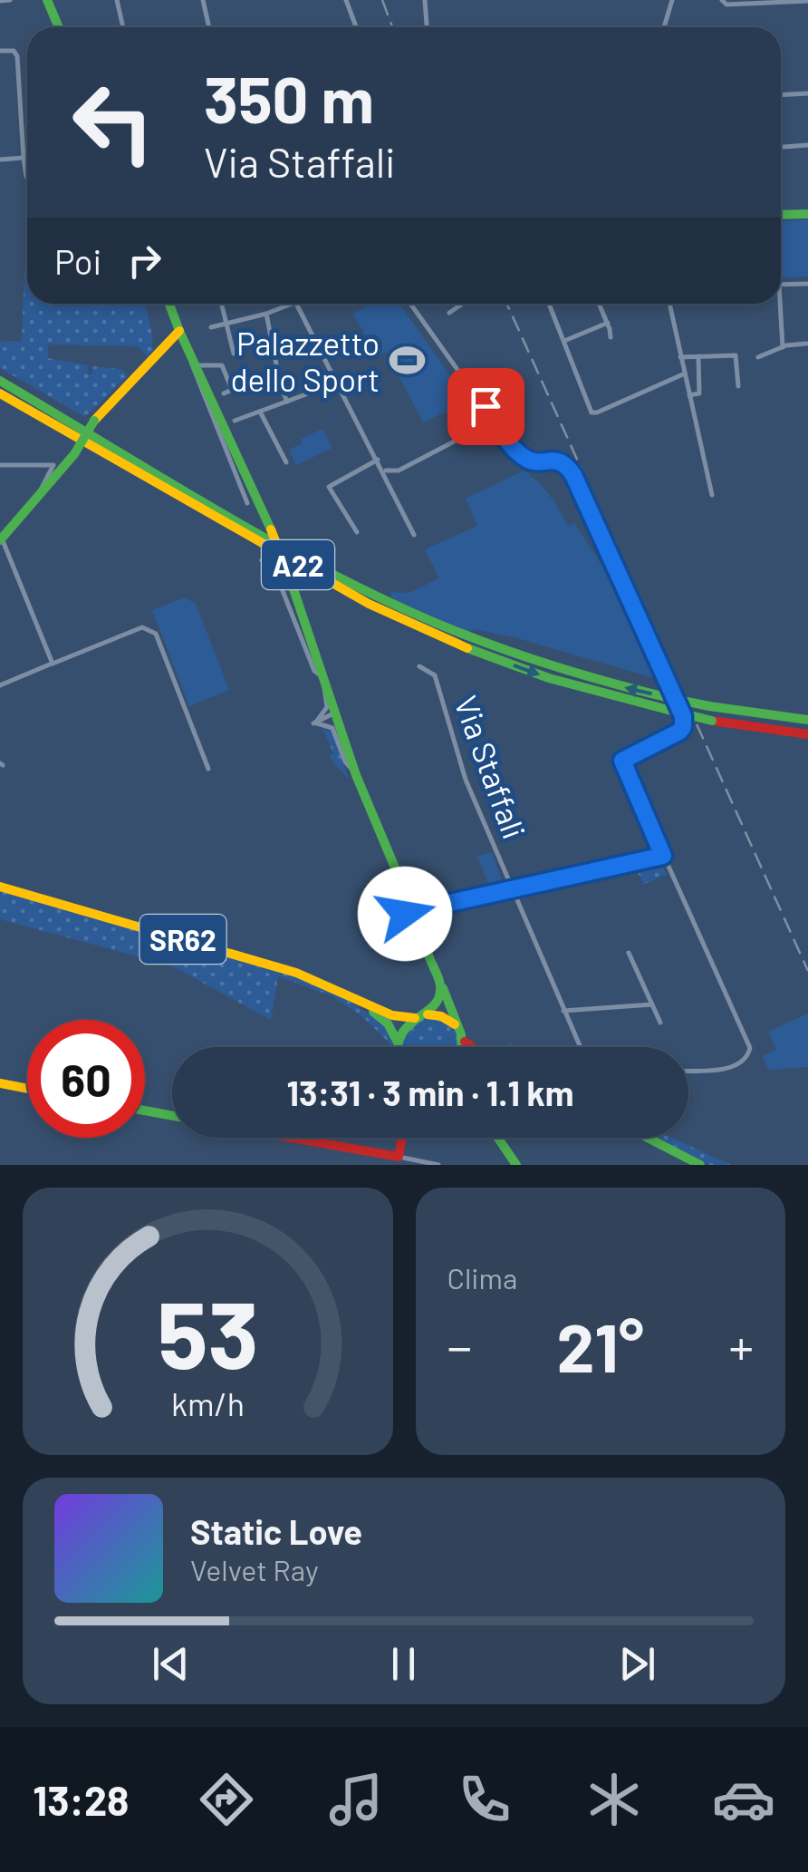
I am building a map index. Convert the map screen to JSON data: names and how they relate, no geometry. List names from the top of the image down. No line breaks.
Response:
{"streets":{"main road":["A22","SR62"],"street":["Via Staffali"]},"places":{"sports":["Palazzetto dello Sport"]},"page":{"turn":["350 m","Via Staffali"],"then":"Poi","limit":"60","trip":"13:31 · 3 min · 1.1 km","tile":"Clima","heat":["−","21°","+"],"song":["Static Love","Velvet Ray"],"tabs":"13:28","gauge":["53","km/h"]}}
